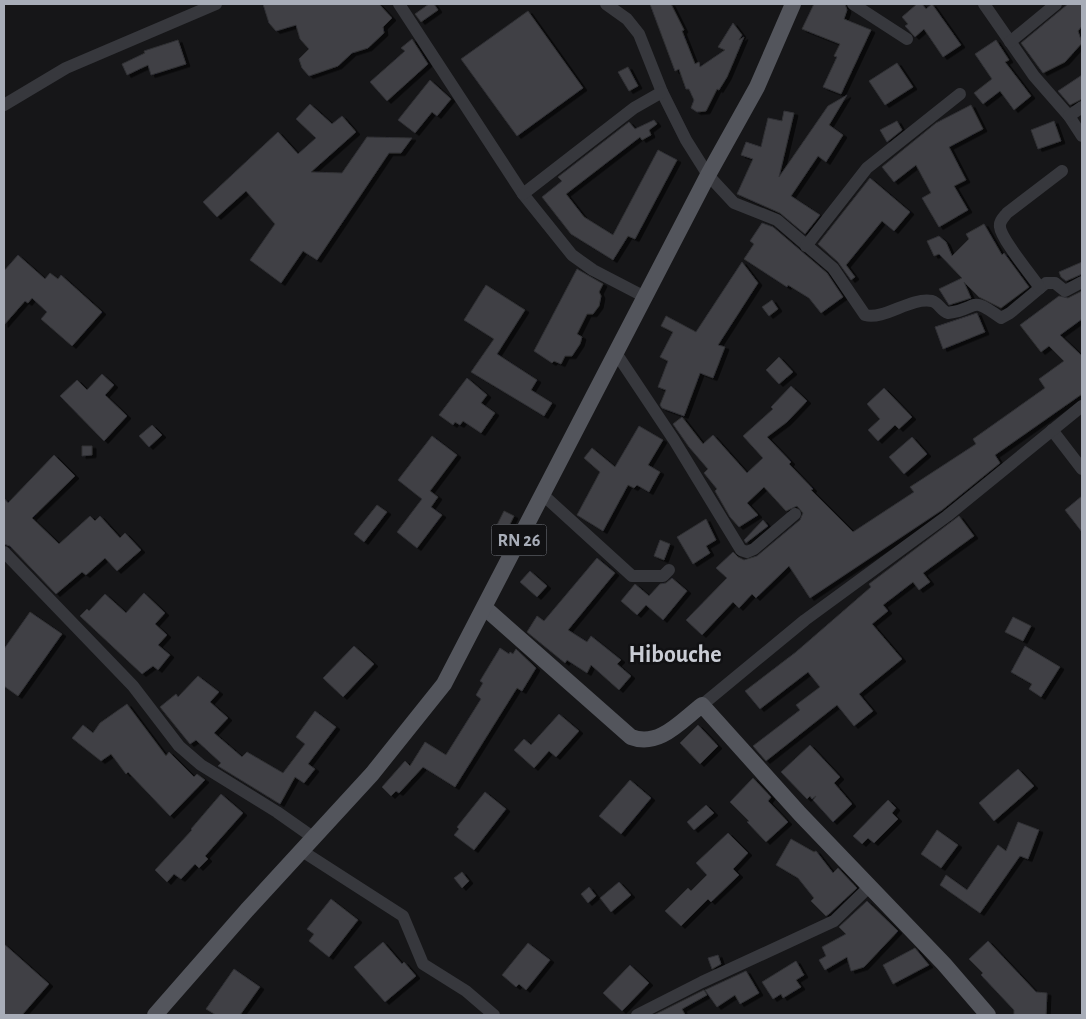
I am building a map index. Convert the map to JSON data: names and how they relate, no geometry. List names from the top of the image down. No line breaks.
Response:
{"streets":{"main road":["RN 26"]},"districts":["Hibouche"]}
